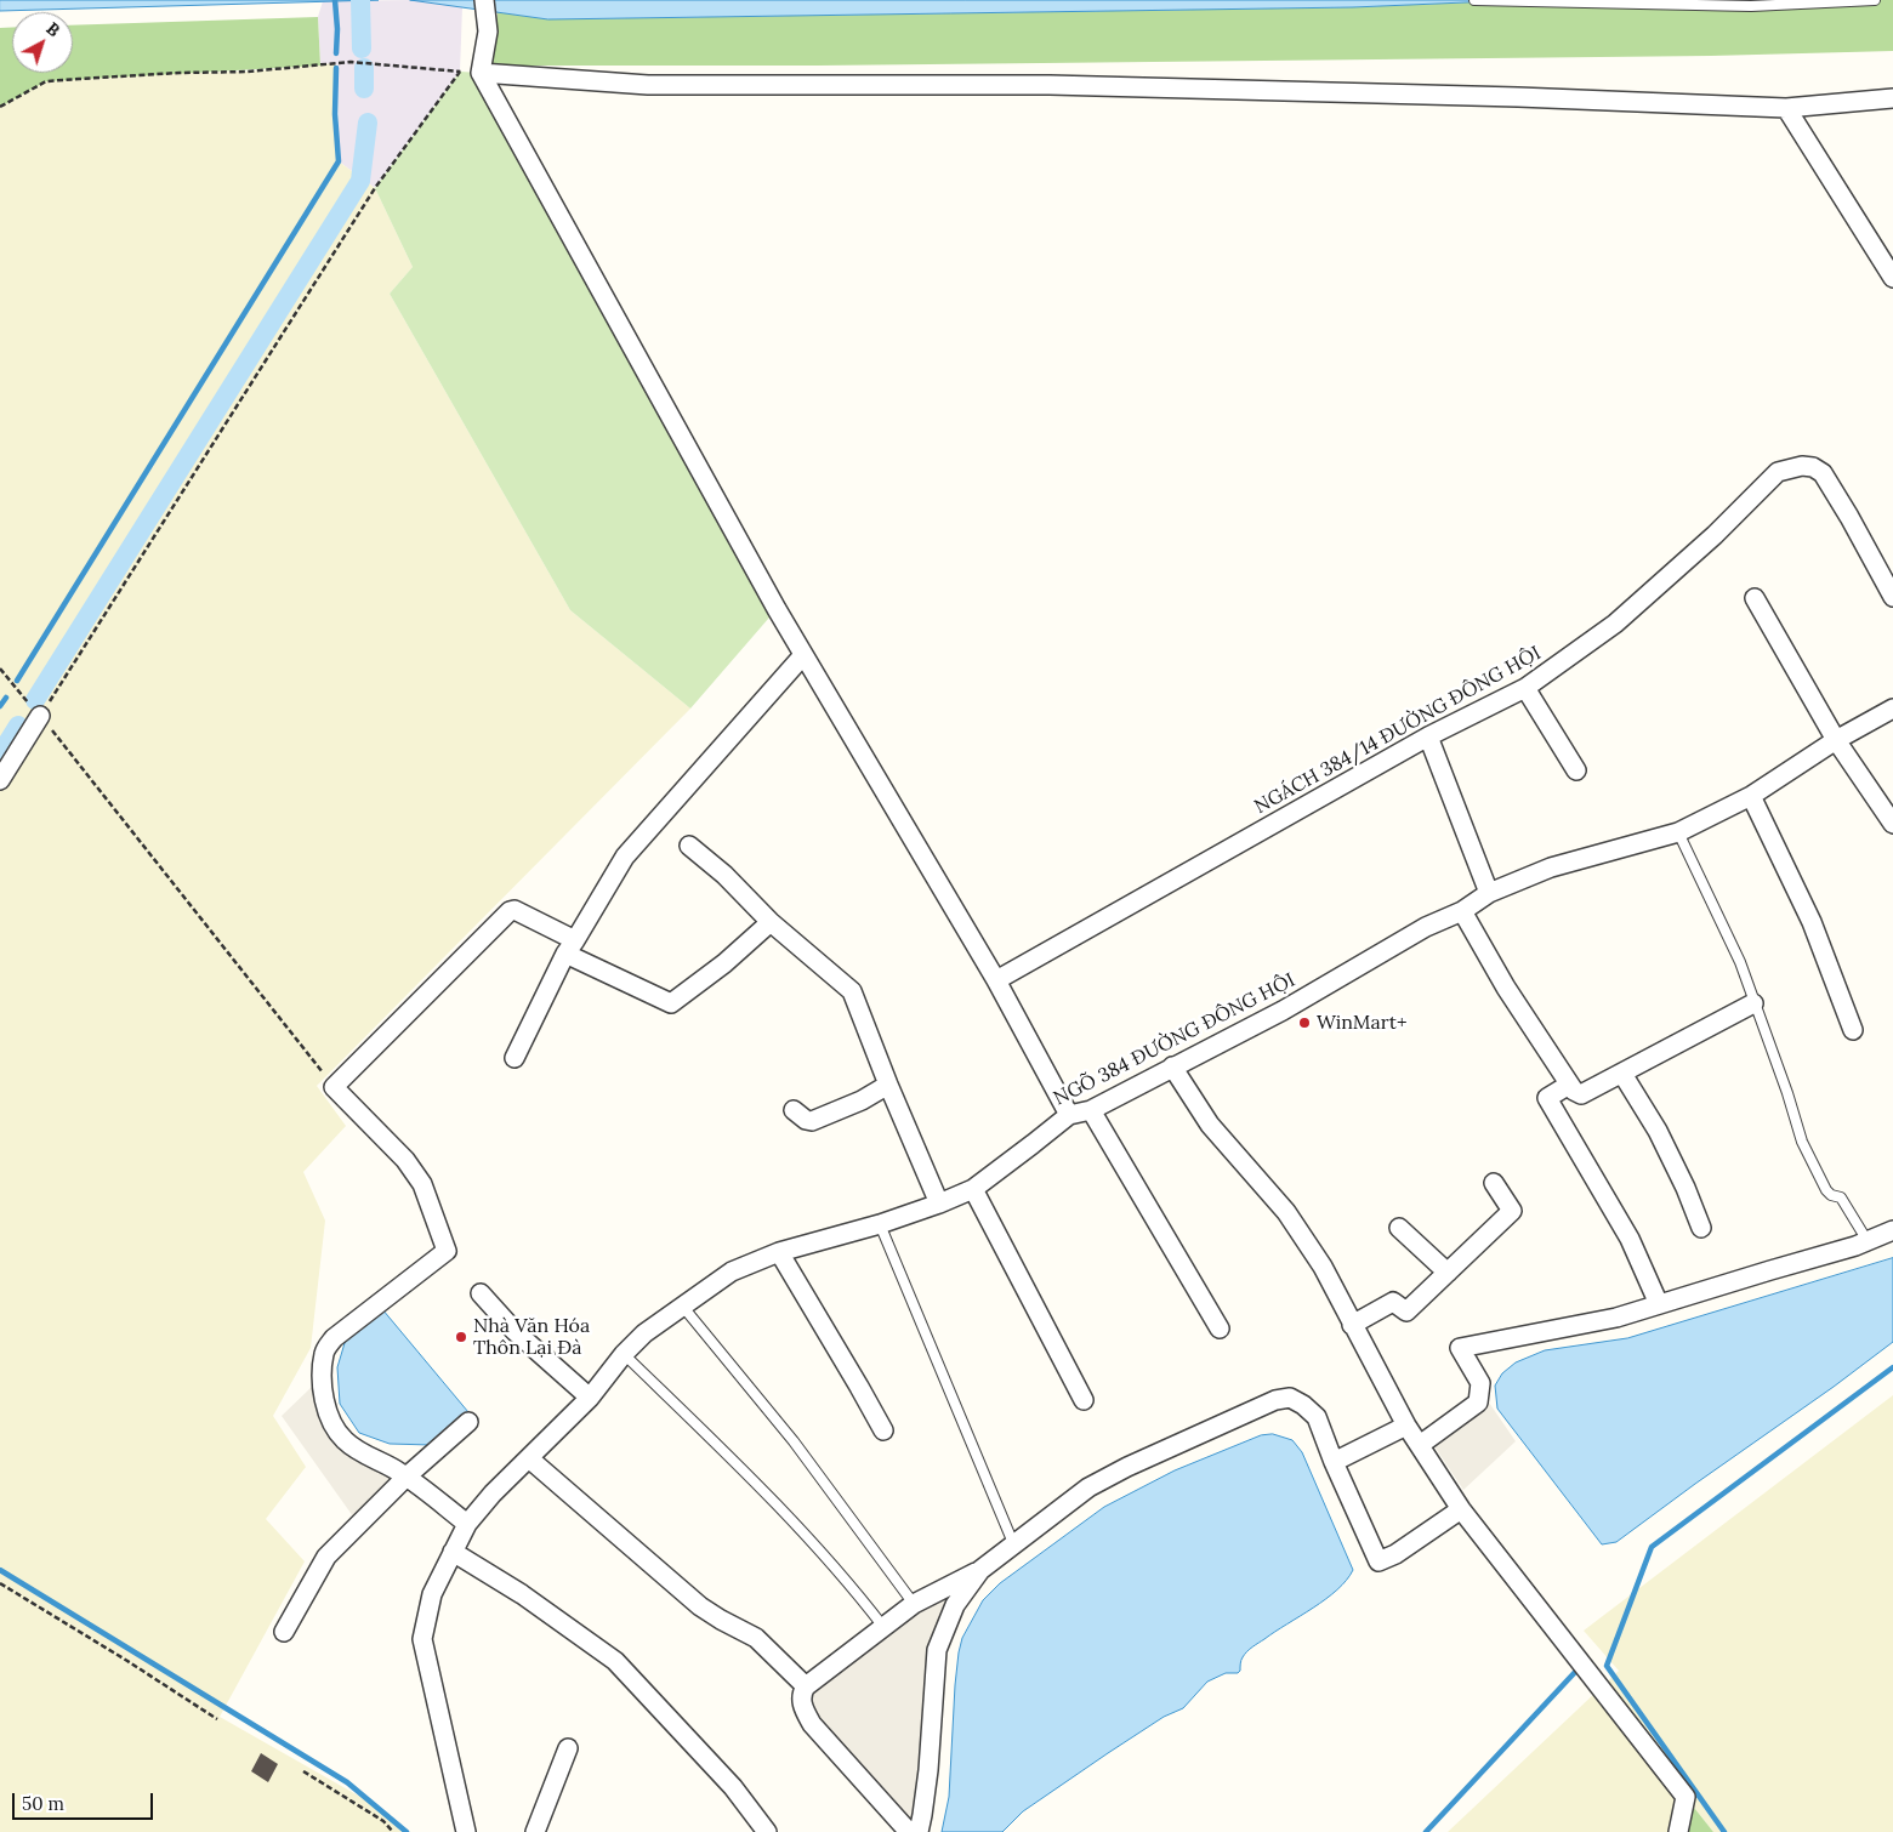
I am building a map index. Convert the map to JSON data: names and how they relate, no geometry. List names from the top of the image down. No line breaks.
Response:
{"streets":{"street":["NGÁCH 384/14 ĐƯỜNG ĐÔNG HỘI","NGÕ 384 ĐƯỜNG ĐÔNG HỘI"]},"places":["WinMart+","Nhà Văn Hóa Thôn Lại Đà"],"scale_bar":"50 m","north":"top right"}
